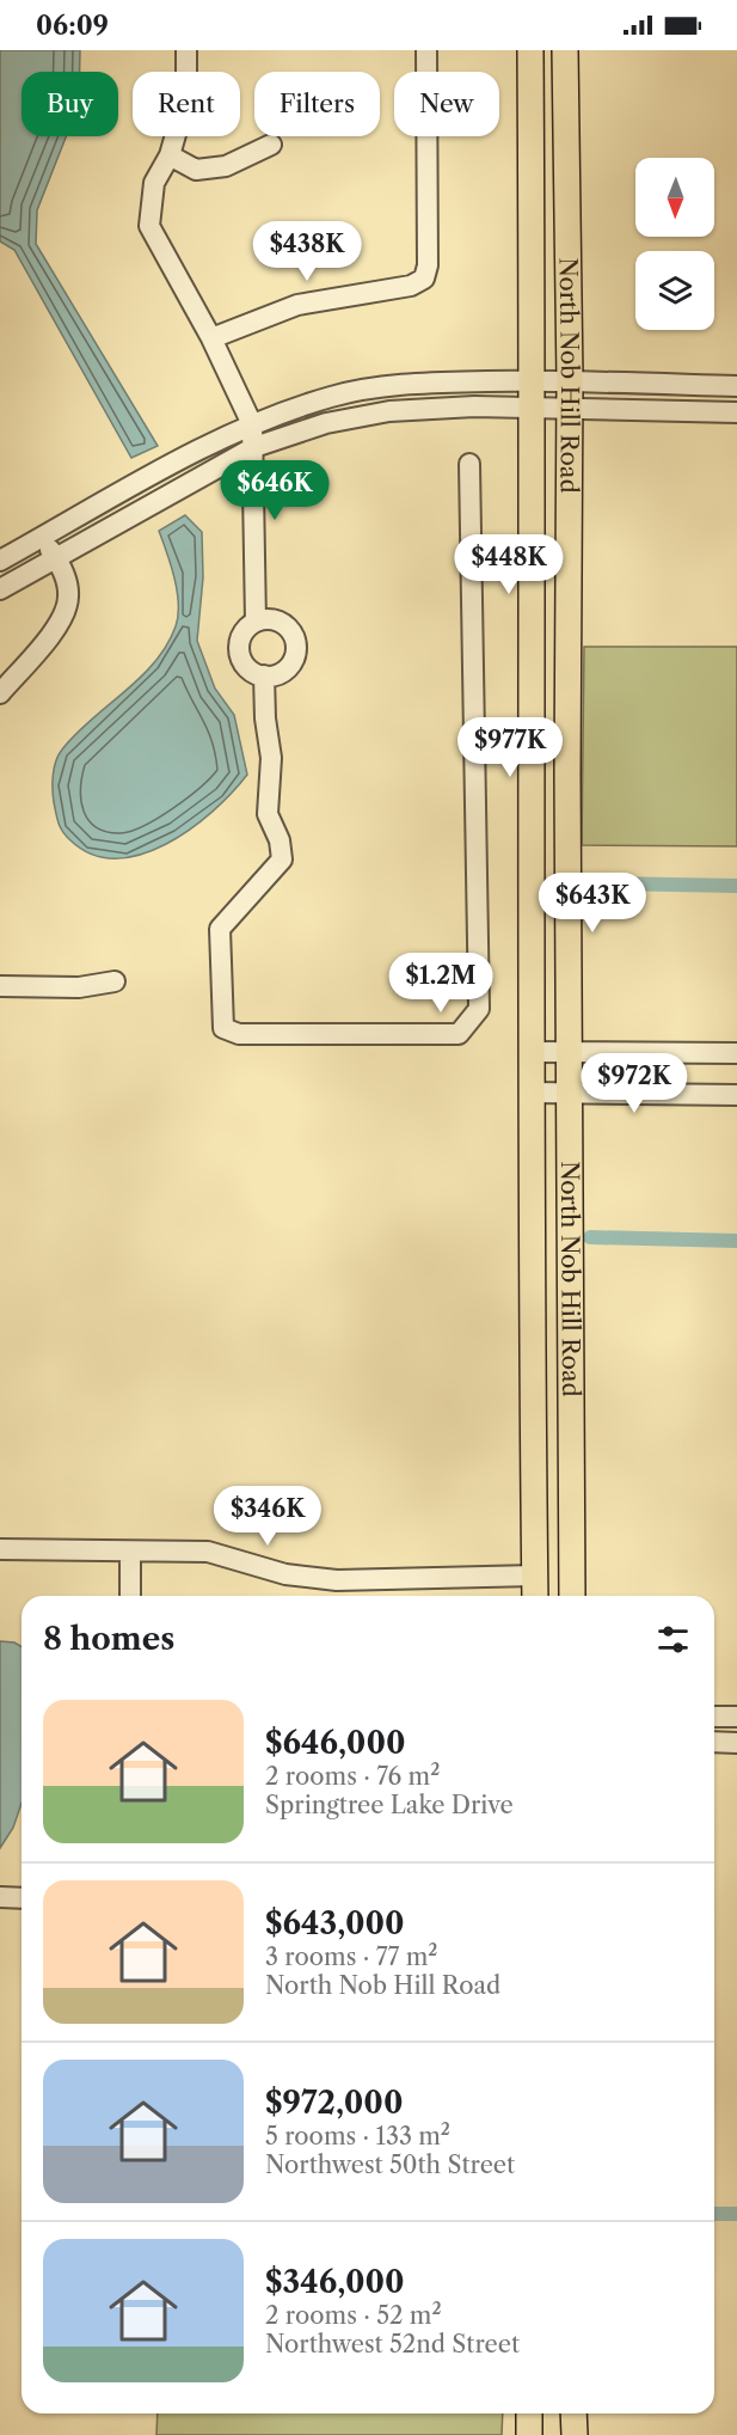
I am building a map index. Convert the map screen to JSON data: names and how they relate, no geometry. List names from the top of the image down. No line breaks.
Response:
{"streets":{"main road":["North Nob Hill Road"]},"north":"bottom","page":{"status":"06:09","chip":["Buy","Rent","Filters","New"],"price":["$438K","$646K","$448K","$977K","$643K","$1.2M","$972K","$346K"],"heading":"8 homes","list":[{"name":"$646,000","note":"2 rooms · 76 m² · Springtree Lake Drive"},{"name":"$643,000","note":"3 rooms · 77 m² · North Nob Hill Road"},{"name":"$972,000","note":"5 rooms · 133 m² · Northwest 50th Street"},{"name":"$346,000","note":"2 rooms · 52 m² · Northwest 52nd Street"}]}}
